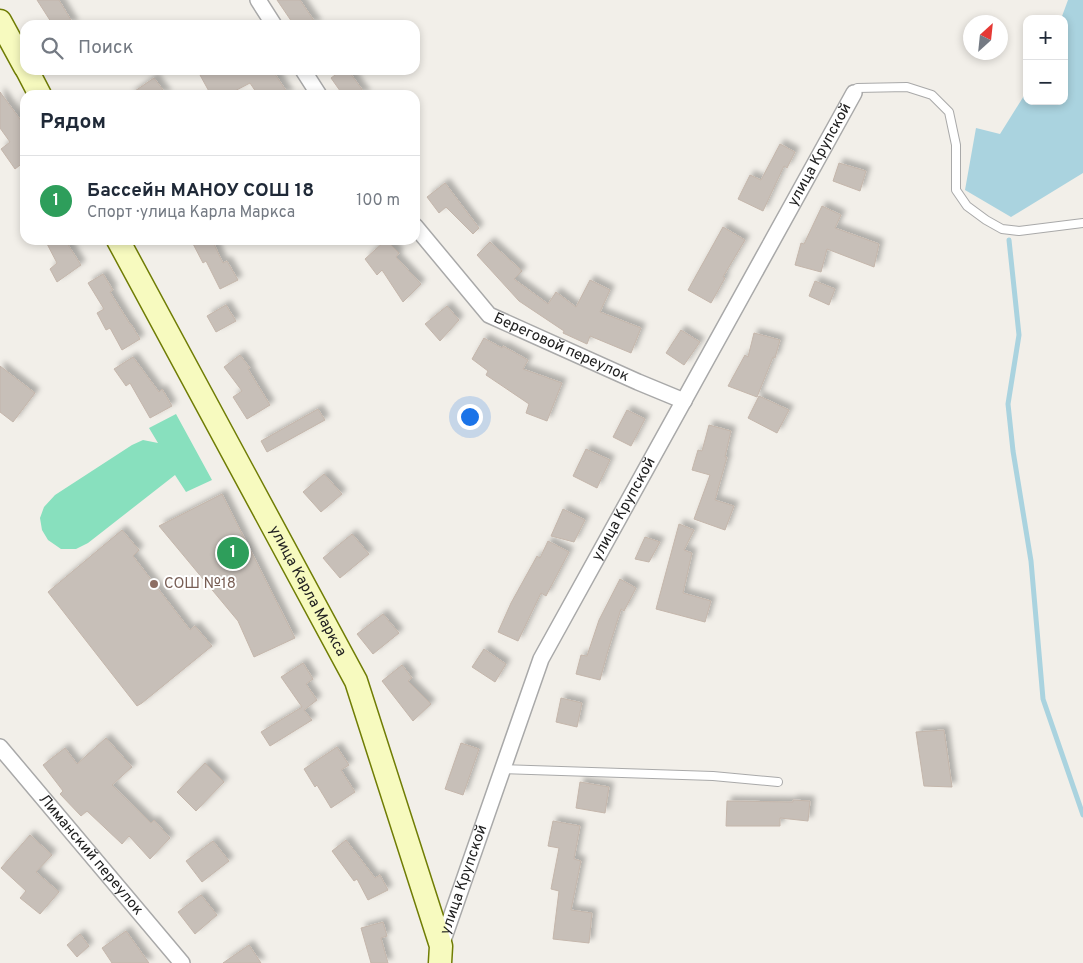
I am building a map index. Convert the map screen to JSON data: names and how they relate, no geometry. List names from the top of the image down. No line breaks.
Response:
{"streets":{"main road":["улица Карла Маркса"],"street":["улица Крупской","Береговой переулок","Лиманский переулок"]},"crossings":[["улица Крупской","Береговой переулок"],["улица Крупской","улица Карла Маркса"]],"places":["СОШ №18"],"north":"top right","page":{"map_buttons":["+","−"],"search":"Поиск","heading":"Рядом","list":[{"mark":"1","name":"Бассейн МАНОУ СОШ 18","note":"Спорт · улица Карла Маркса","value":"100 m"}],"pins":"1"}}
